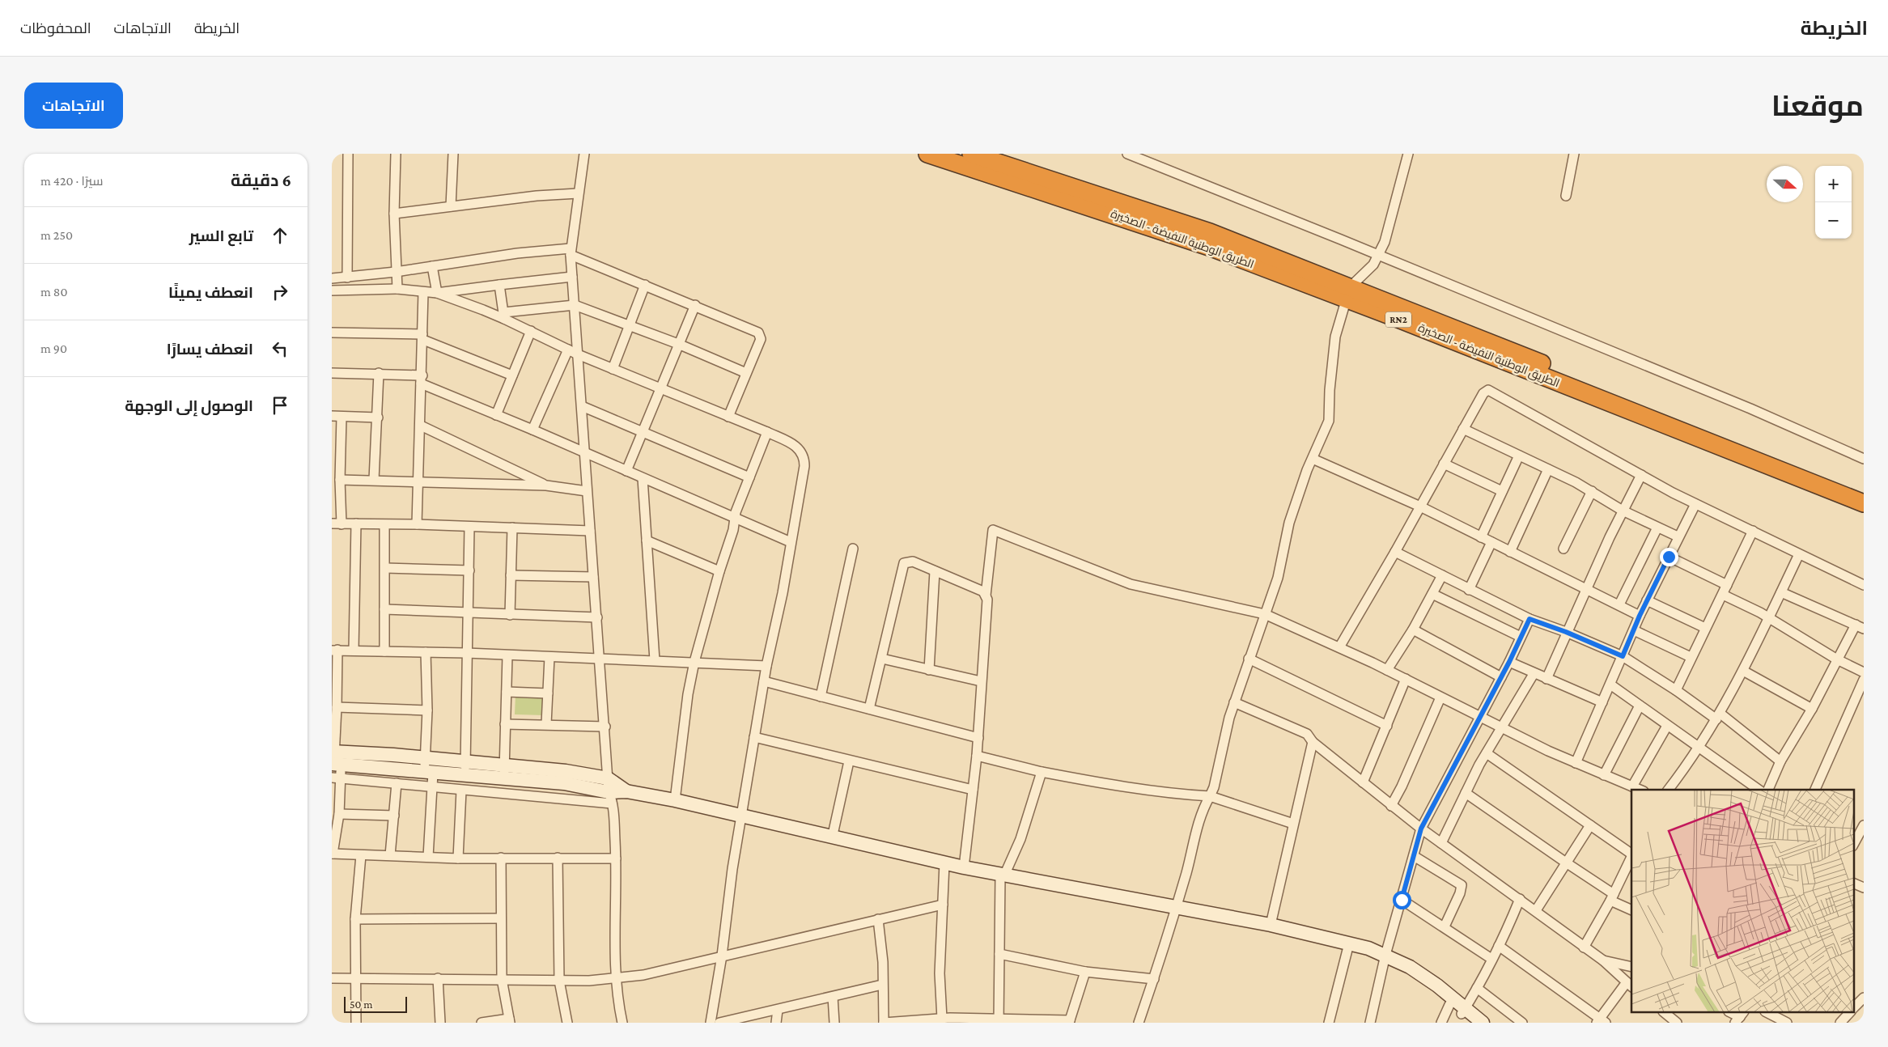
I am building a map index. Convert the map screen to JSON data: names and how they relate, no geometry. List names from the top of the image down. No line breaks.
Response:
{"streets":{"highway":["الطريق الوطنية النفيضة - الصخيرة","RN2"]},"scale_bar":"50 m","north":"right","page":{"header":"الخريطة","nav":["الخريطة","الاتجاهات","المحفوظات"],"title":"موقعنا","buttons":"الاتجاهات","heading":["6 دقيقة","سيرًا · 420 m"],"map_buttons":["+","−"],"list":[["تابع السير","250 m"],["انعطف يمينًا","80 m"],["انعطف يسارًا","90 m"],"الوصول إلى الوجهة"],"scale":"50 m"}}
